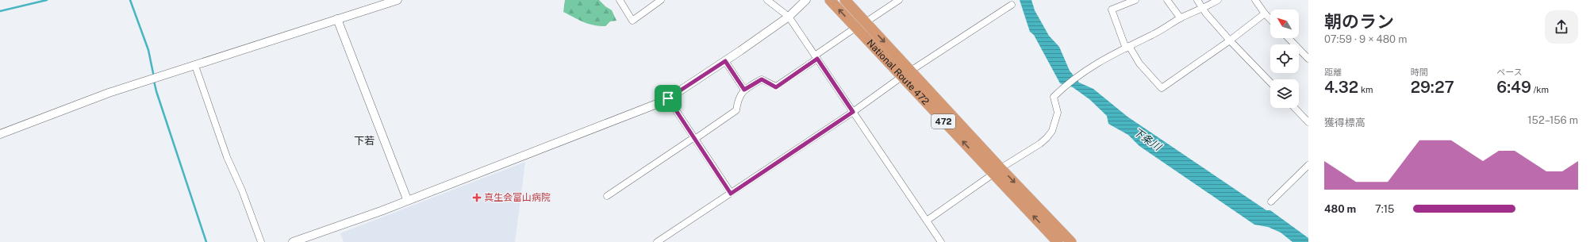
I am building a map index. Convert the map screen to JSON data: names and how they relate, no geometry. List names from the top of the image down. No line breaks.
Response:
{"streets":{"highway":["National Route 472","472"]},"districts":["下若"],"water":["下条川"],"places":{"health":["真生会富山病院"]},"north":"top left","page":{"heading":["朝のラン","07:59 · 9 × 480 m"],"stats":[["距離","4.32 km"],["時間","29:27"],["ペース","6:49 /km"]],"chart":["獲得標高","152–156 m"],"list":[{"name":"480 m","note":"7:15"}]}}
